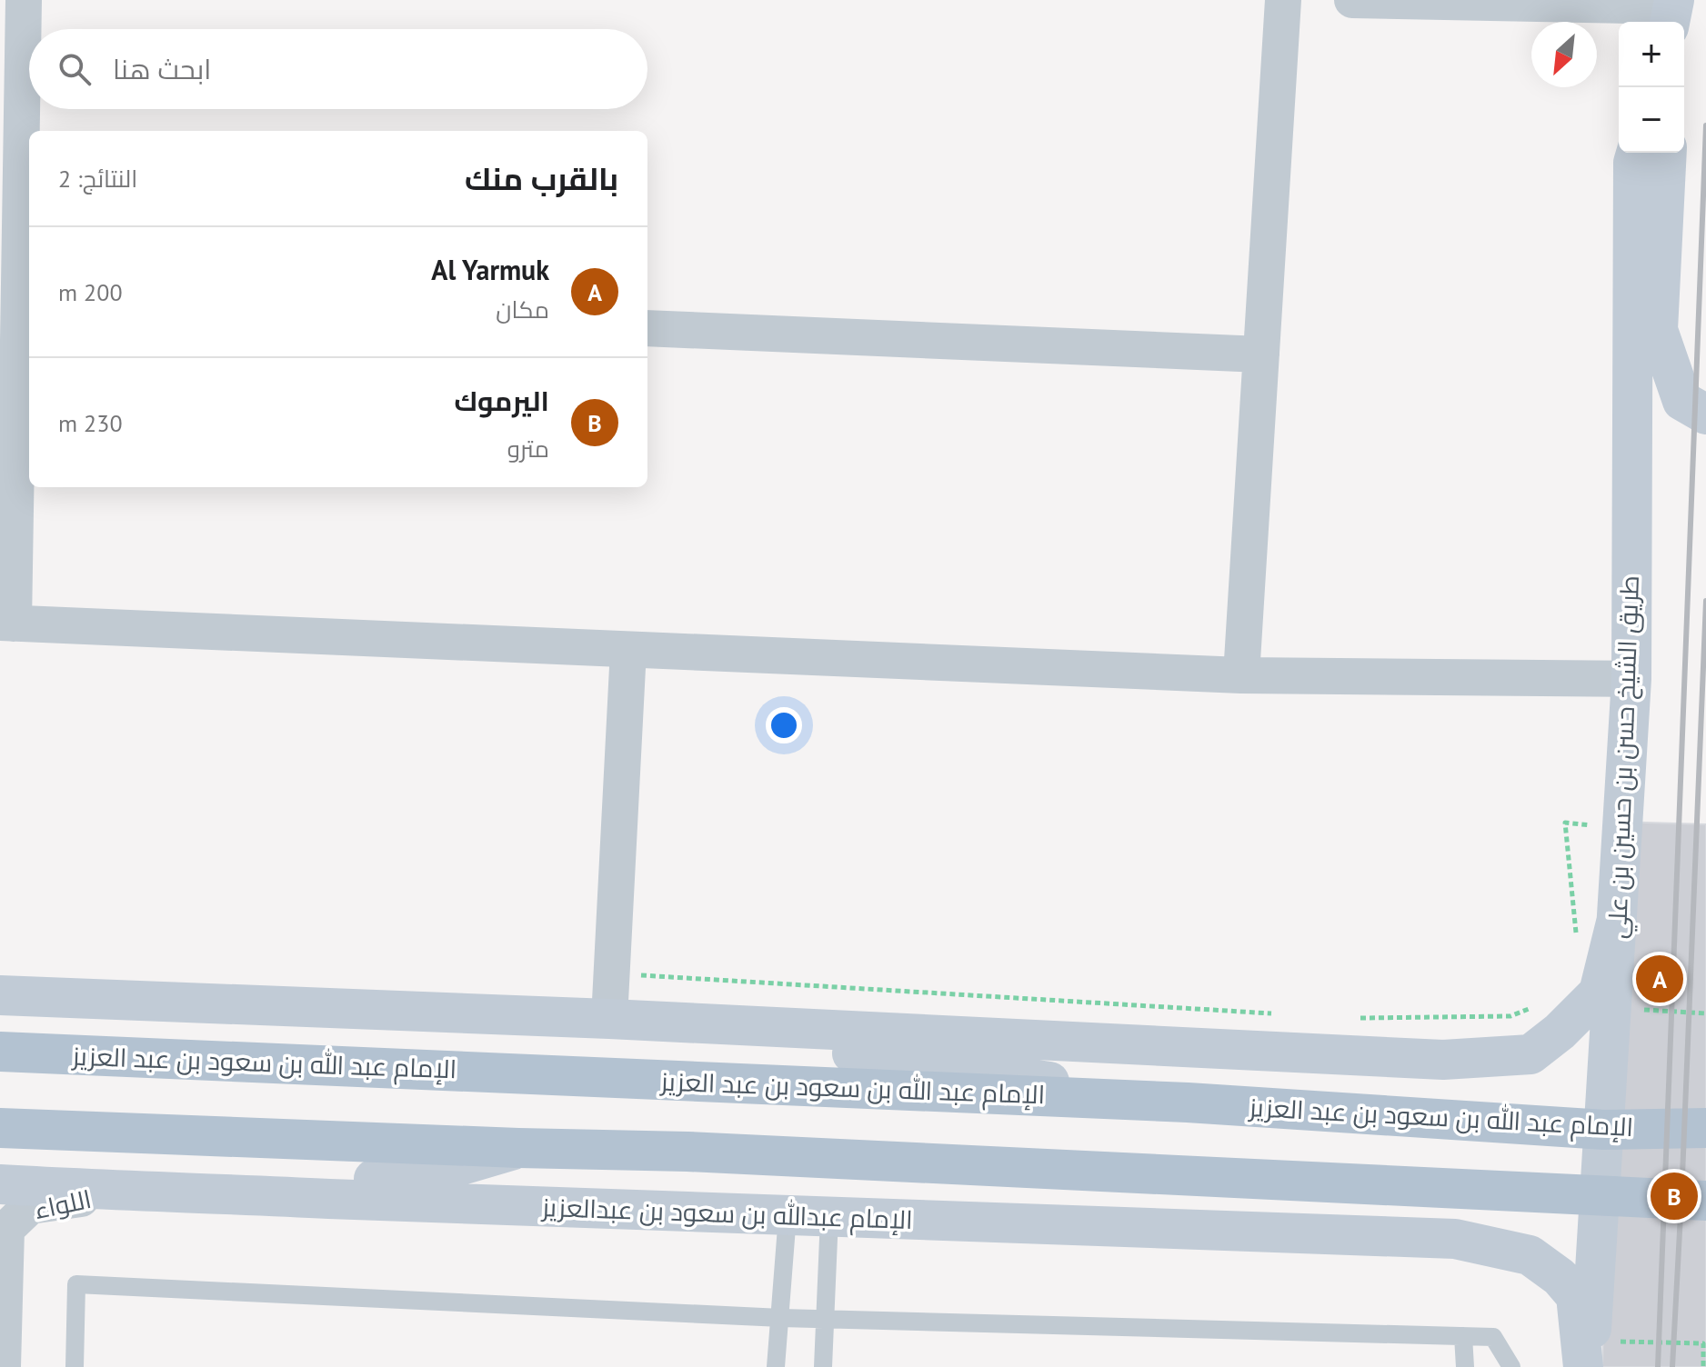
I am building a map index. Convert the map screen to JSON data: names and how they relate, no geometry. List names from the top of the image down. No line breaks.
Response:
{"streets":{"main road":["الإمام عبد الله بن سعود بن عبد العزيز"],"street":["طريق الشيخ حسن بن حسين بن علي","اللواء","الإمام عبدالله بن سعود بن عبدالعزيز"]},"crossings":[["طريق الشيخ حسن بن حسين بن علي","الإمام عبد الله بن سعود بن عبد العزيز"],["طريق الشيخ حسن بن حسين بن علي","الإمام عبدالله بن سعود بن عبدالعزيز"],["اللواء","الإمام عبدالله بن سعود بن عبدالعزيز"]],"north":"bottom left","page":{"map_buttons":["+","−"],"search":"ابحث هنا","heading":["بالقرب منك","النتائج: 2"],"list":[{"mark":"A","name":"Al Yarmuk","note":"مكان","value":"200 m"},{"mark":"B","name":"اليرموك","note":"مترو","value":"230 m"}],"pins":["A","B"]}}
